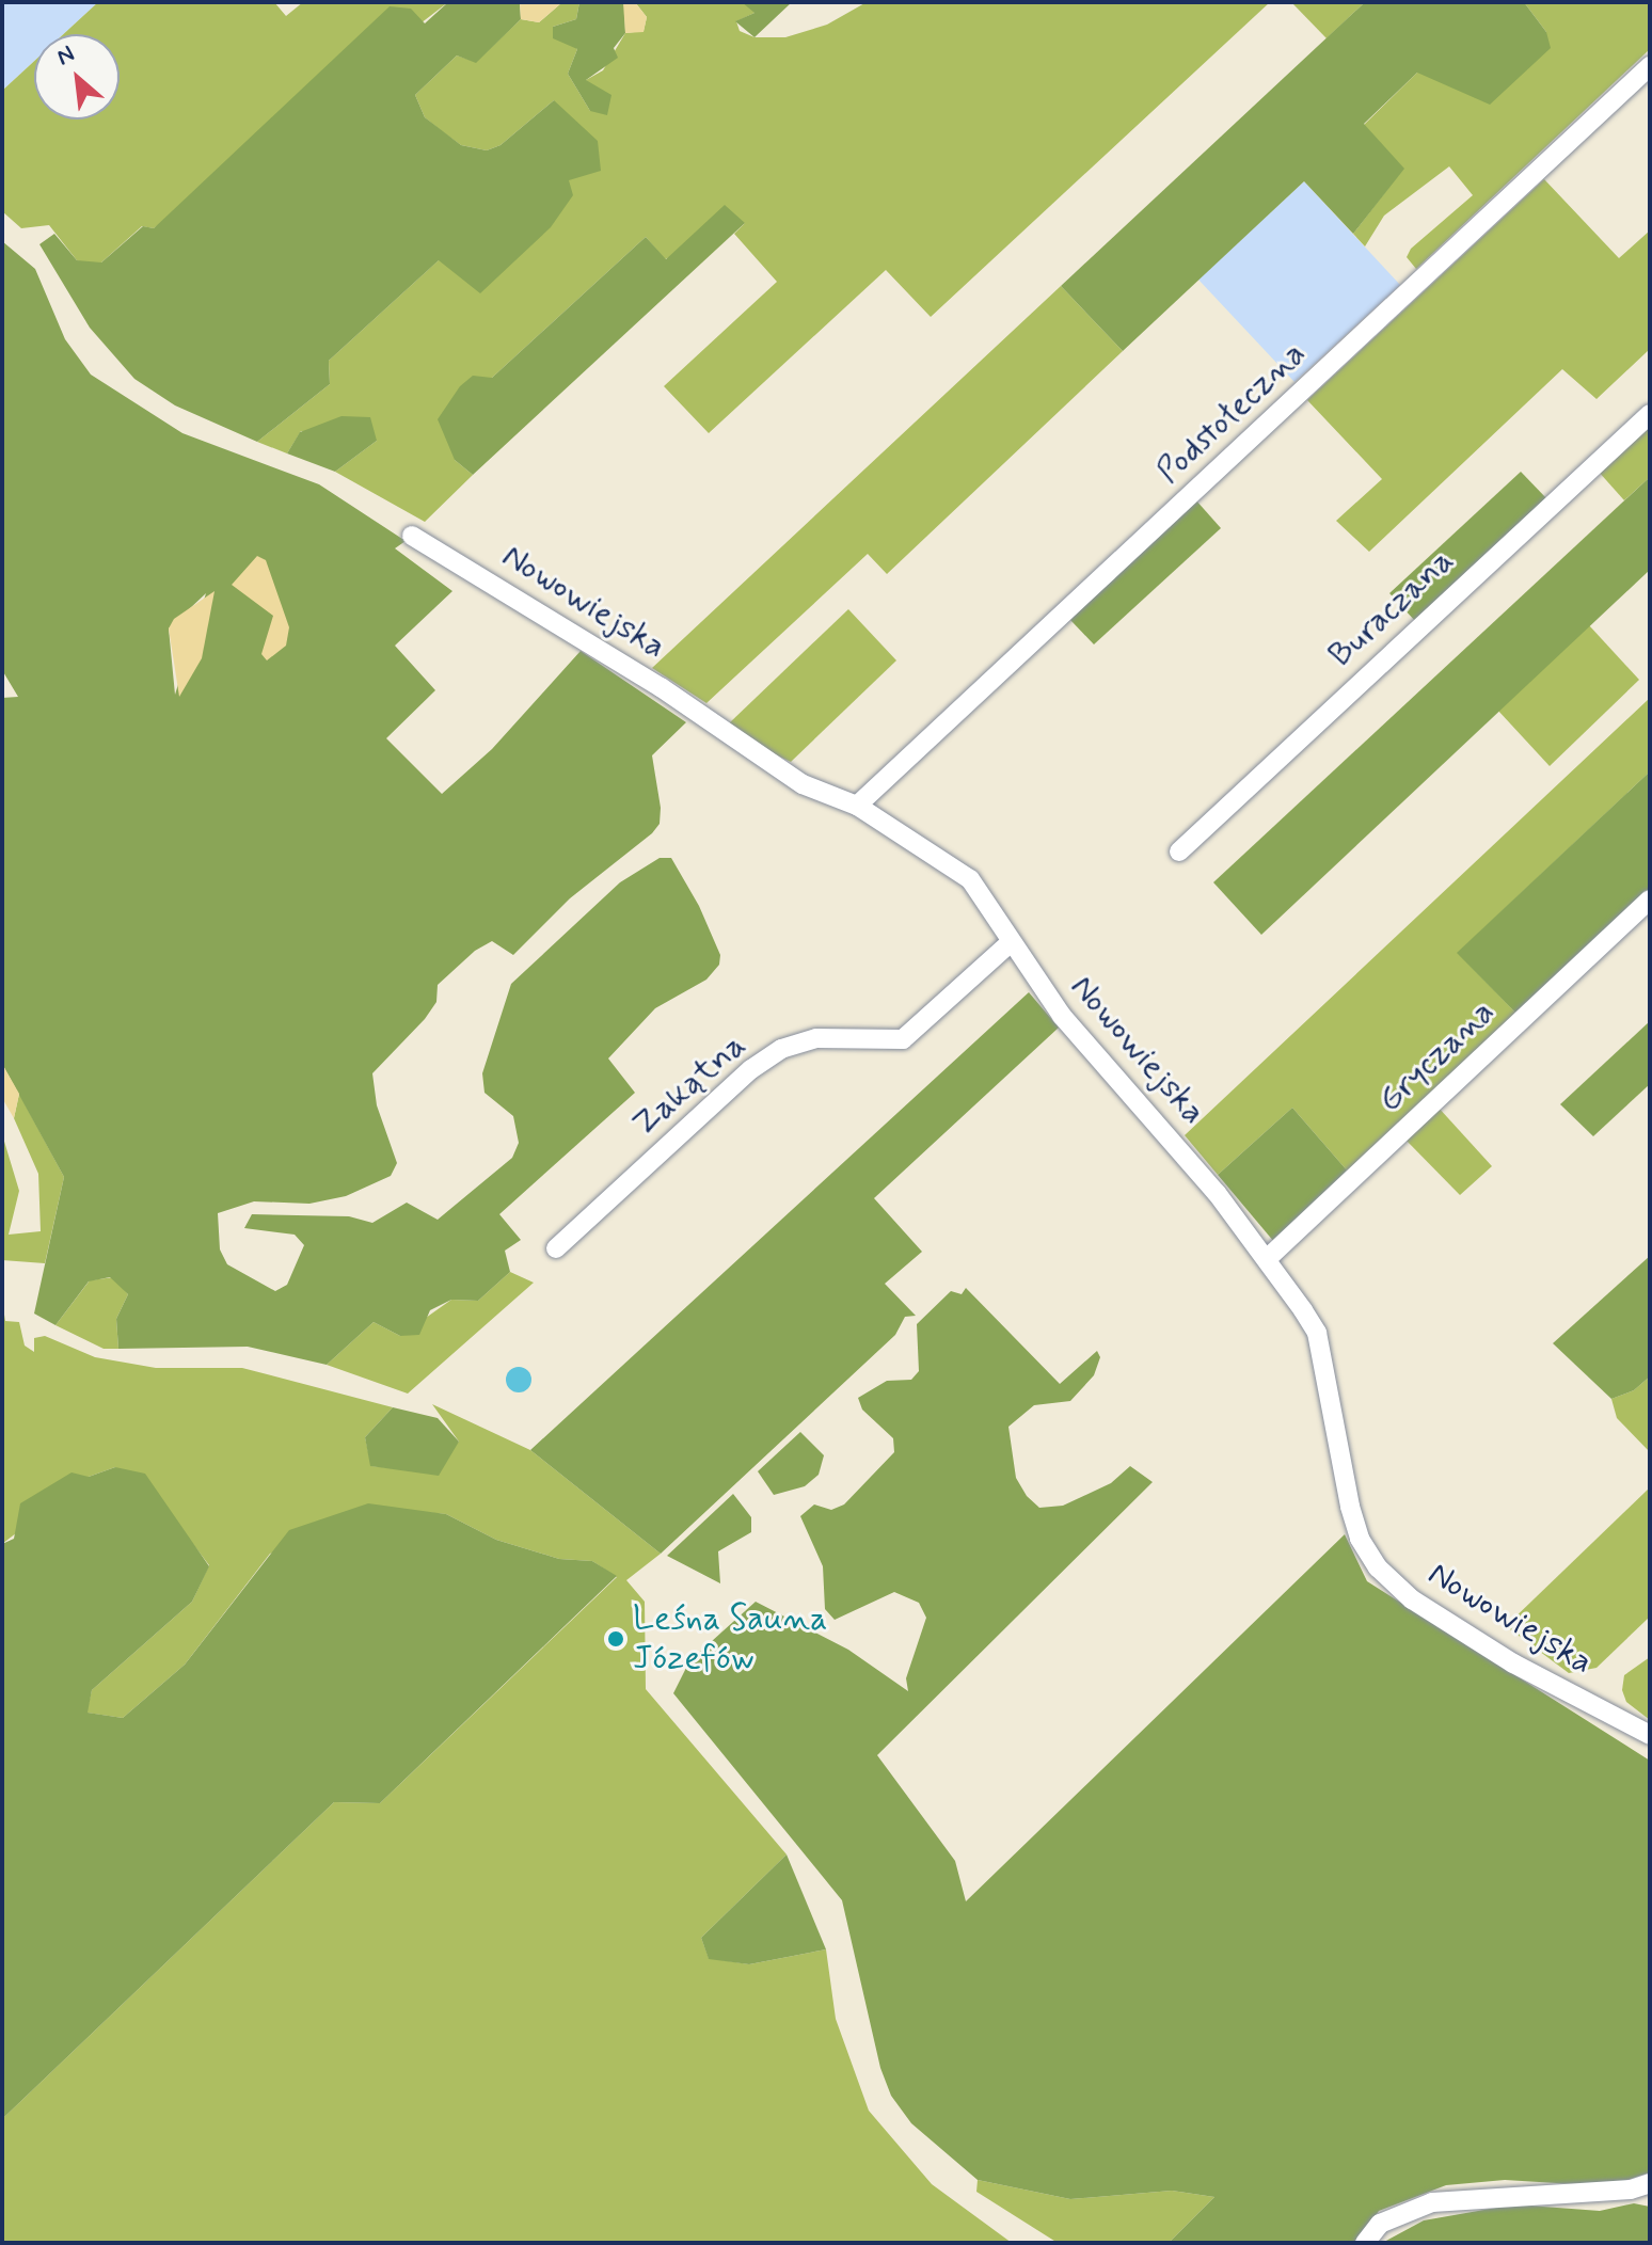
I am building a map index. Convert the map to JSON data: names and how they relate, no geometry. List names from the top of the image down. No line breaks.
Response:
{"streets":{"street":["Podstołeczna","Nowowiejska","Buraczana","Gryczana","Zakątna"]},"crossings":[["Podstołeczna","Nowowiejska"],["Nowowiejska","Gryczana"],["Nowowiejska","Zakątna"]],"places":["Leśna Sauna Józefów"],"north":"top left"}
